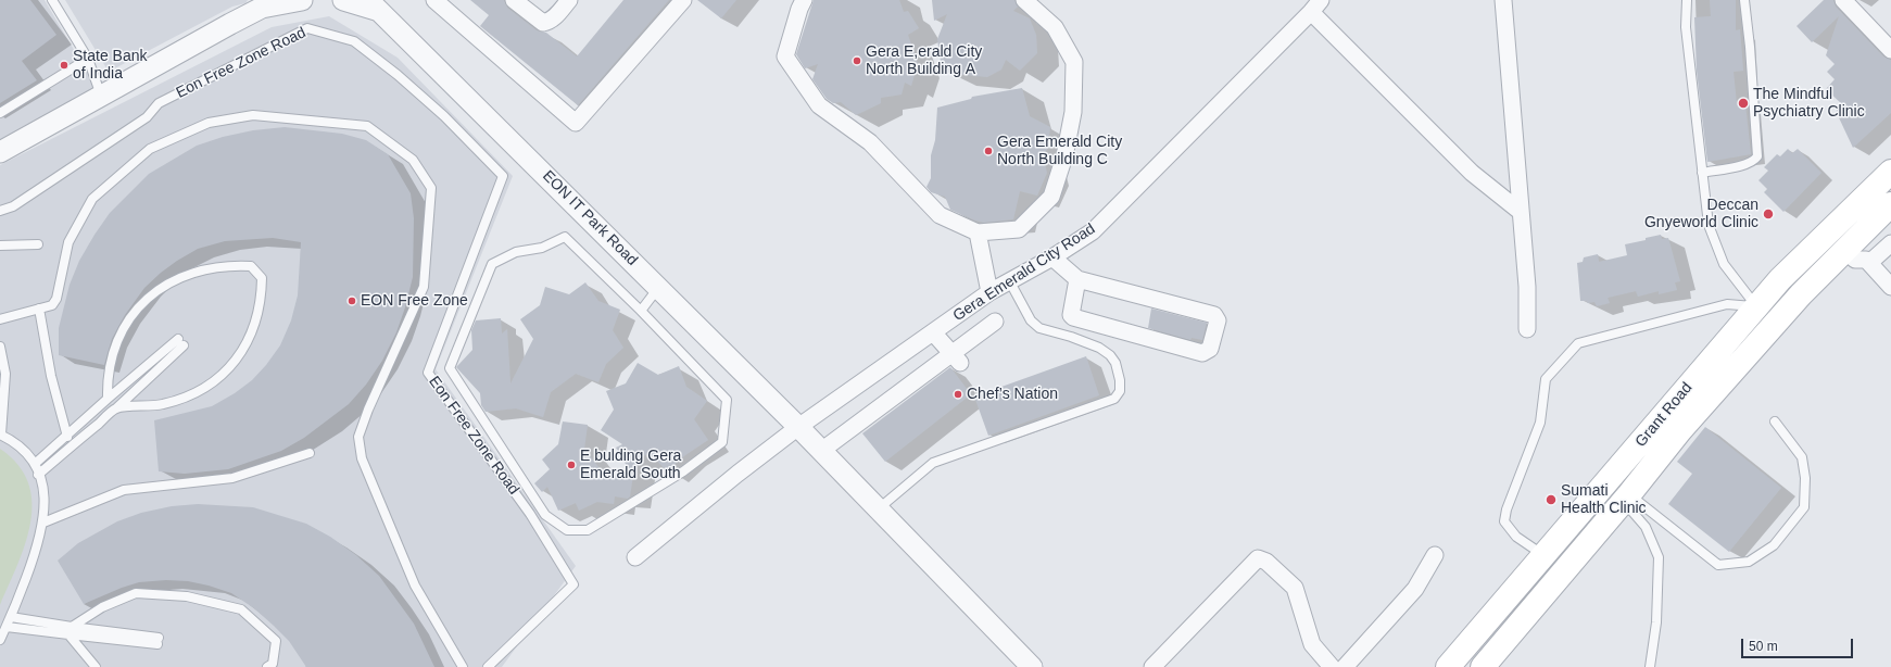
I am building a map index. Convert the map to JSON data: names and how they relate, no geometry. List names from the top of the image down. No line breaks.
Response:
{"streets":{"main road":["Grant Road"],"street":["EON IT Park Road","Gera Emerald City Road"],"lane":["Eon Free Zone Road"]},"crossings":[["EON IT Park Road","Gera Emerald City Road"]],"places":["Gera E,erald City North Building A","State Bank of India","The Mindful Psychiatry Clinic","Gera Emerald City North Building C","Deccan Gnyeworld Clinic","EON Free Zone","Chef’s Nation","E bulding Gera Emerald South","Sumati Health Clinic"],"scale_bar":"50 m"}
